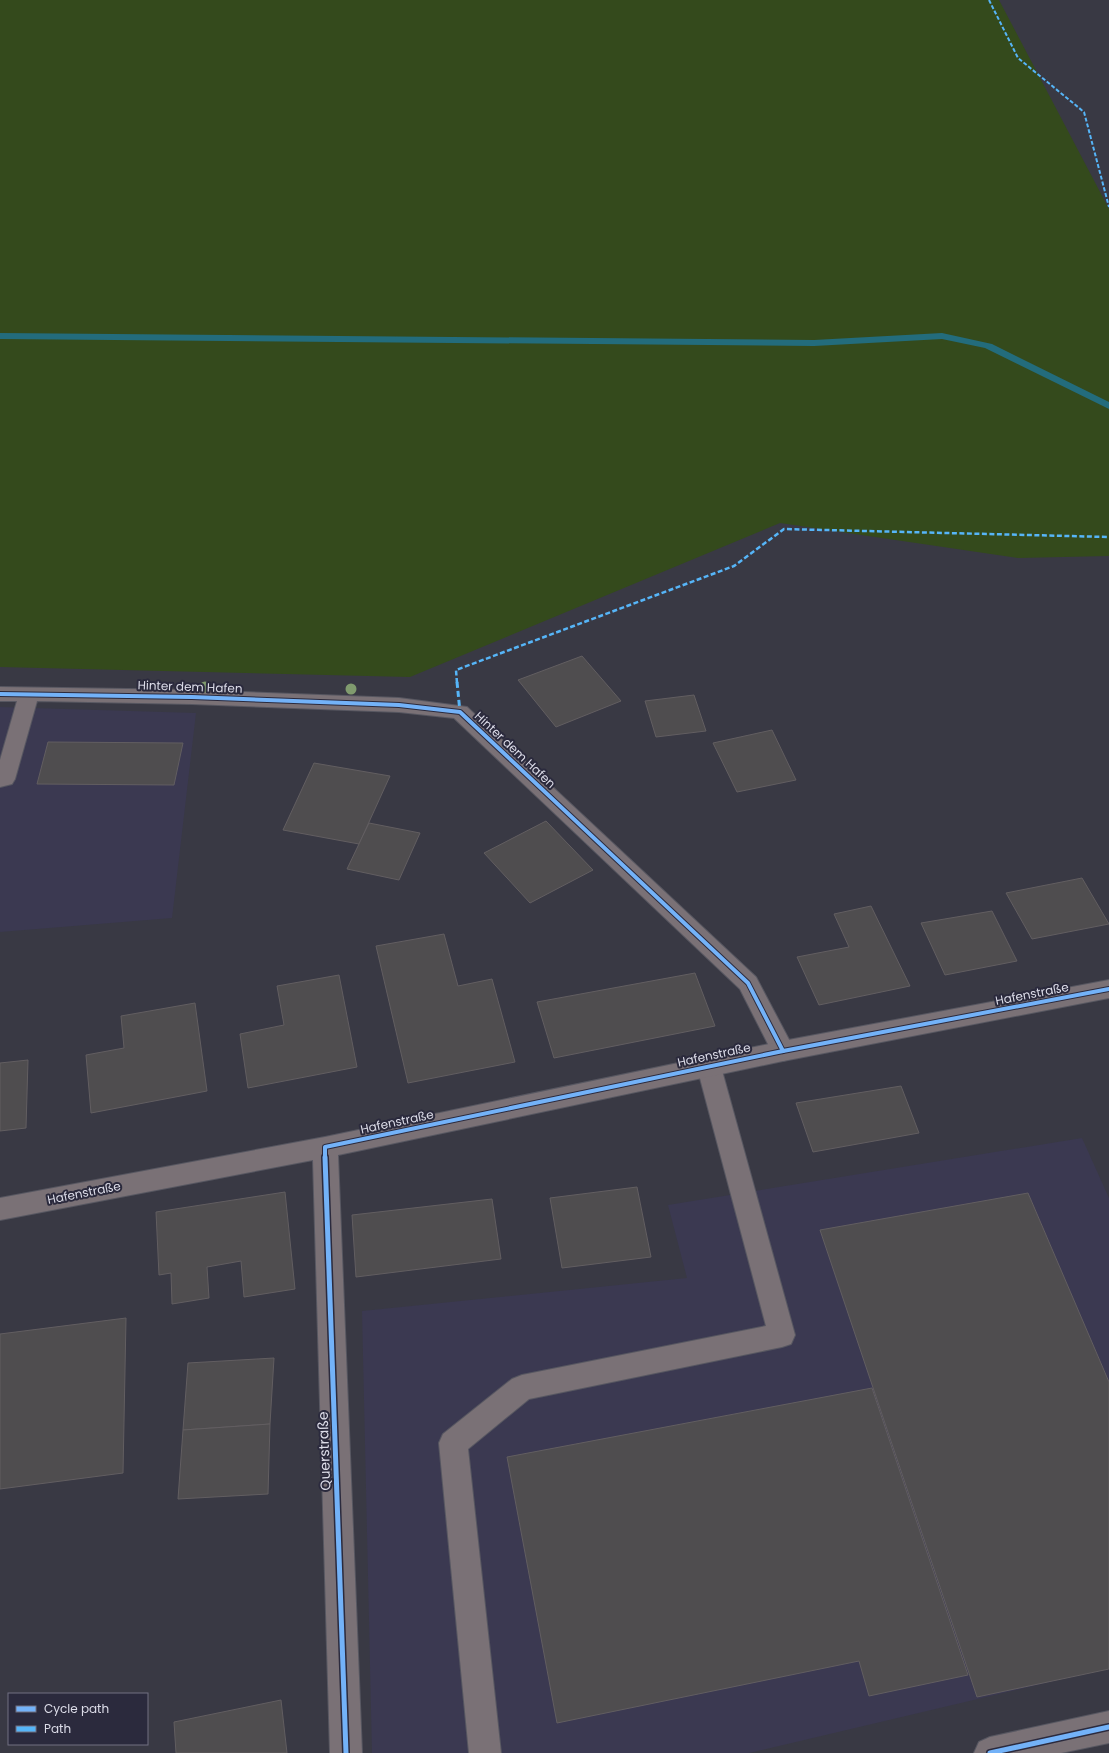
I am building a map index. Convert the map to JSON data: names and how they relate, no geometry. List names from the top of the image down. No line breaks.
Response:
{"streets":{"street":["Hinter dem Hafen","Hafenstraße","Querstraße"]},"crossings":[["Hinter dem Hafen","Hafenstraße"],["Hafenstraße","Querstraße"]],"legend":["Cycle path","Path"]}
